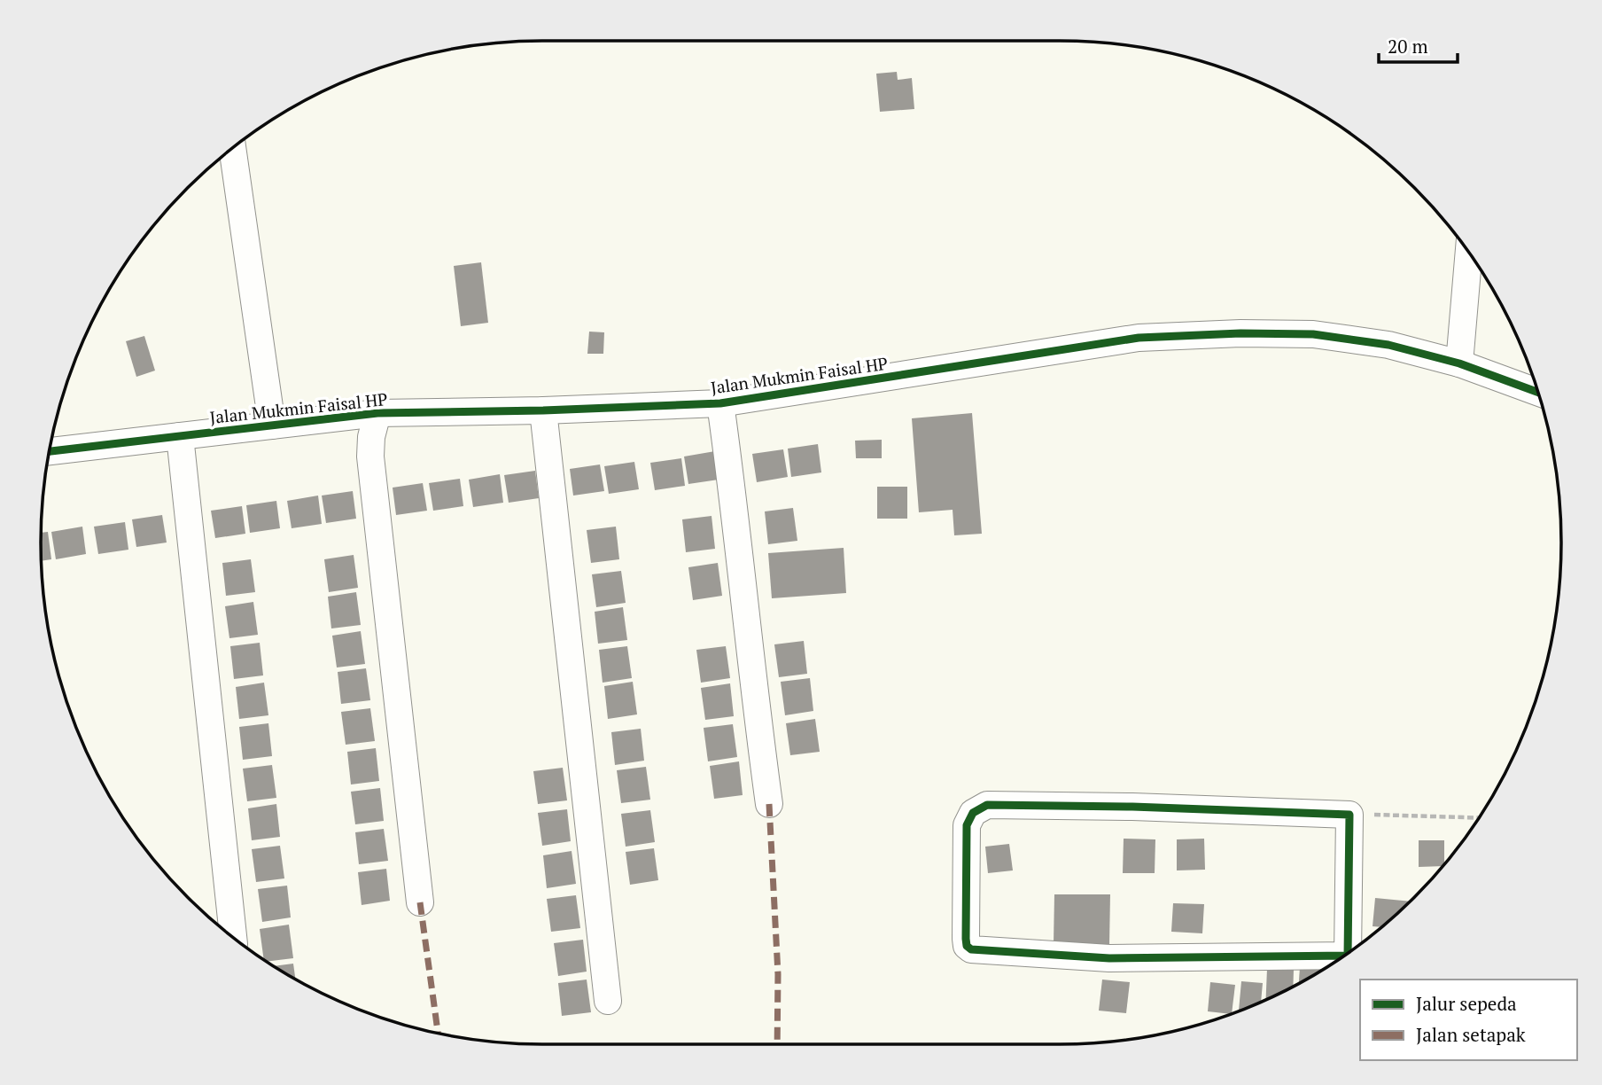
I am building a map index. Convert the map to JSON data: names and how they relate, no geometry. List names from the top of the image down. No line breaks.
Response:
{"streets":{"street":["Jalan Mukmin Faisal HP"]},"legend":["Jalur sepeda","Jalan setapak"],"scale_bar":"20 m"}
